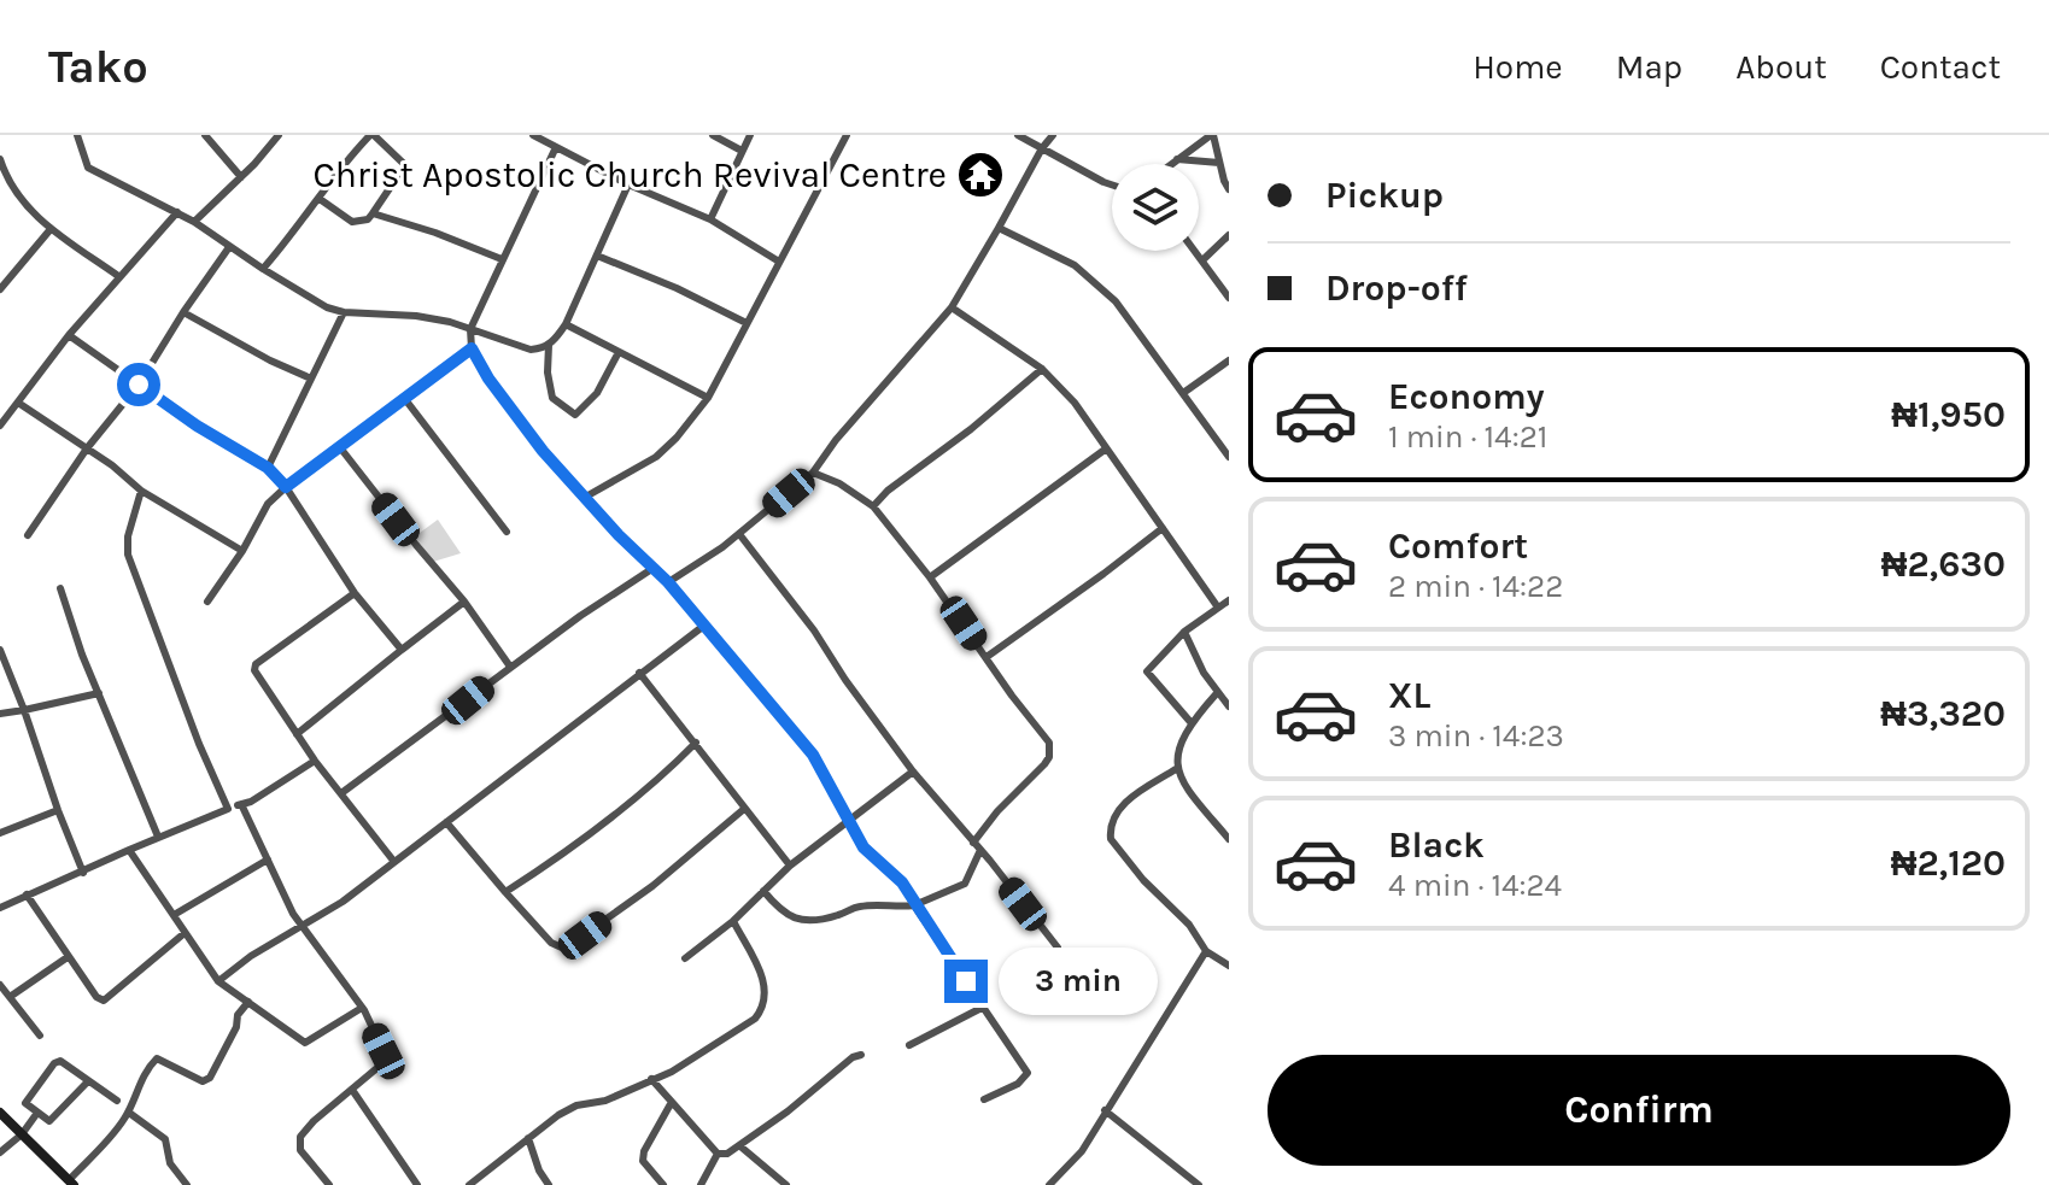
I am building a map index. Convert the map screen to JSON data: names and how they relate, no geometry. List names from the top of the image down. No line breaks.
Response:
{"places":{"temple":["Christ Apostolic Church Revival Centre"]},"page":{"header":"Tako","nav":["Home","Map","About","Contact"],"banner":["Pickup","Drop-off"],"list":[{"name":"Economy","note":"1 min · 14:21","value":"₦1,950"},{"name":"Comfort","note":"2 min · 14:22","value":"₦2,630"},{"name":"XL","note":"3 min · 14:23","value":"₦3,320"},{"name":"Black","note":"4 min · 14:24","value":"₦2,120"}],"bubble":"3 min","buttons":"Confirm"}}
